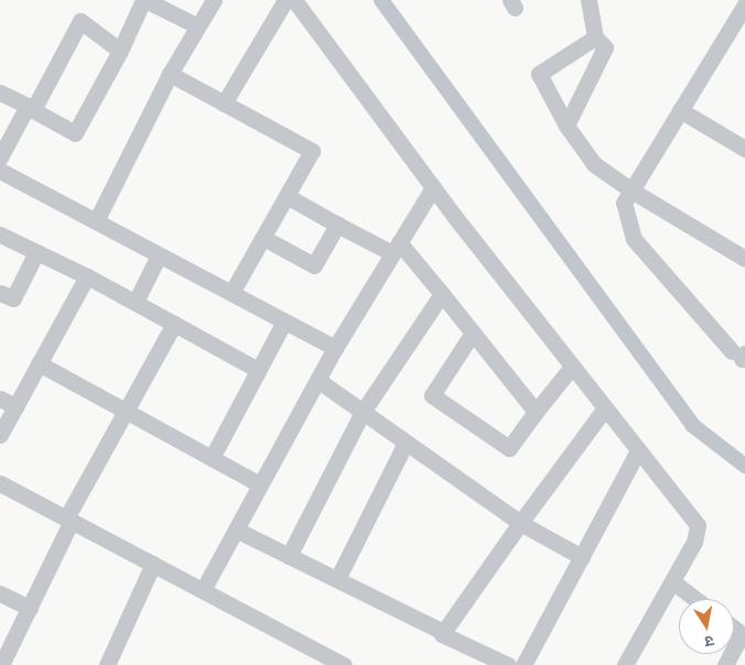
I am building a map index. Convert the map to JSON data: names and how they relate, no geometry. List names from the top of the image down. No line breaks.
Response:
{"north":"bottom"}
